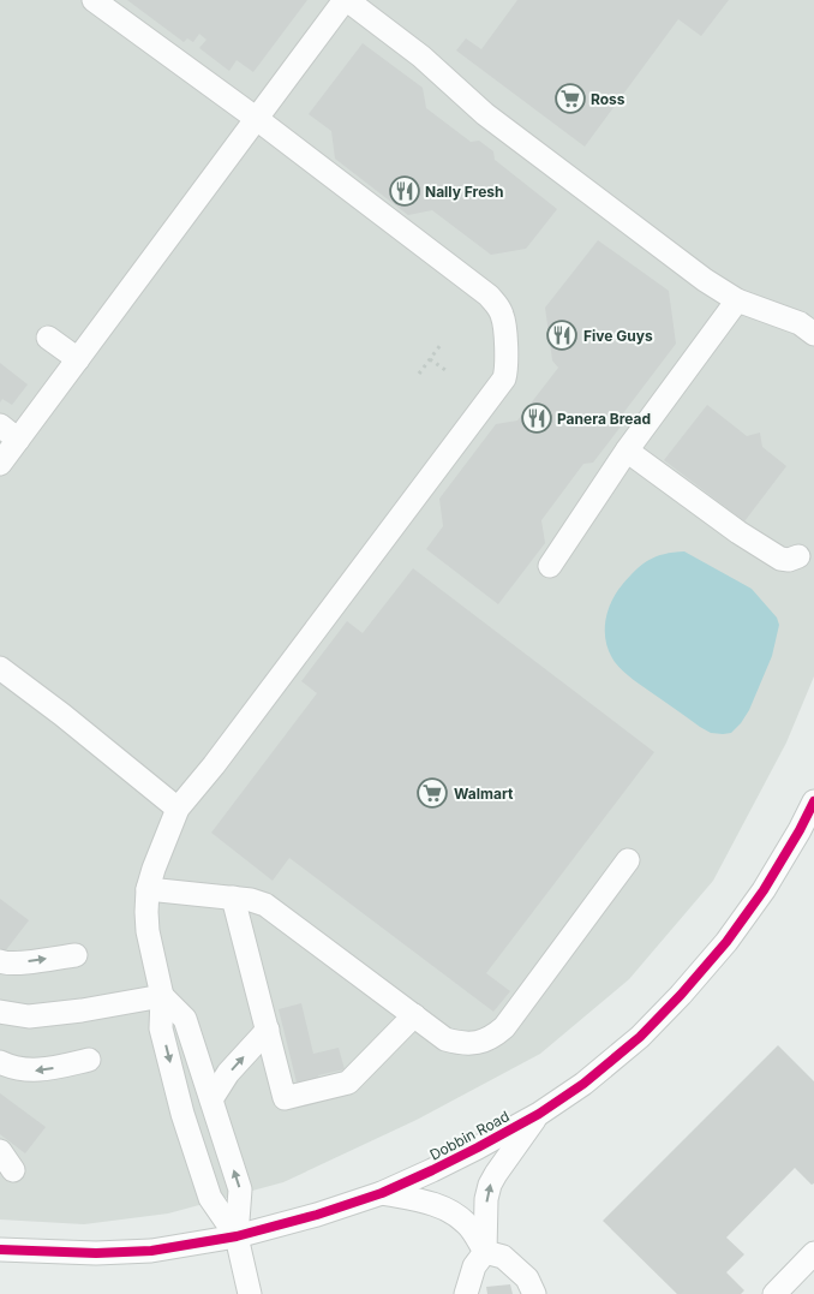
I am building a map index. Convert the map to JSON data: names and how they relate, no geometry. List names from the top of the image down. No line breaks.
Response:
{"streets":{"street":["Dobbin Road"]},"places":{"supermarket":["Ross","Walmart"],"restaurant":["Nally Fresh","Five Guys","Panera Bread"]}}
